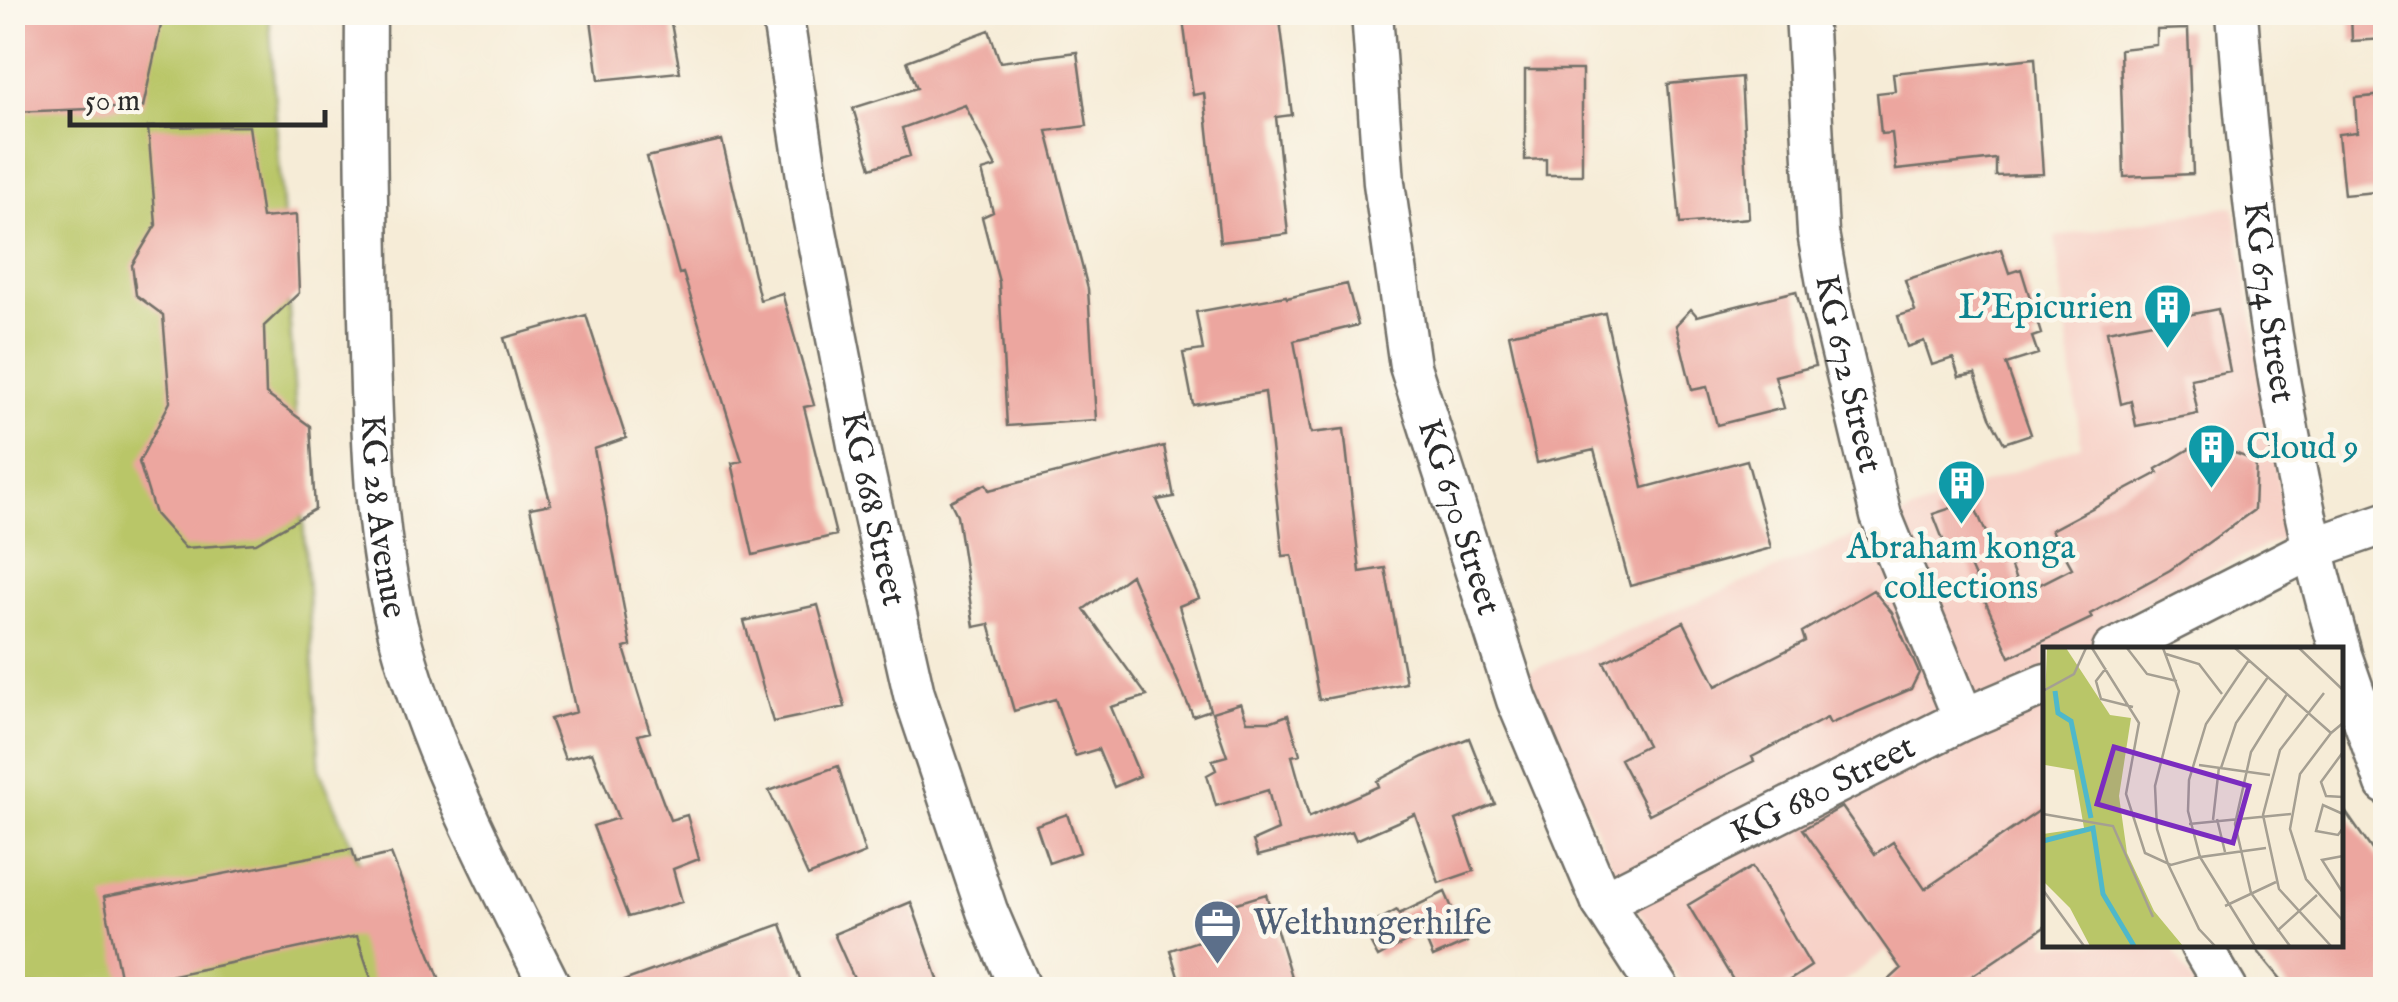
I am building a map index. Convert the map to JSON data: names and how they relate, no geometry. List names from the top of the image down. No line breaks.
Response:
{"streets":{"street":["KG 674 Street","KG 672 Street","KG 668 Street","KG 28 Avenue","KG 670 Street","KG 680 Street"]},"crossings":[["KG 672 Street","KG 680 Street"],["KG 670 Street","KG 680 Street"]],"places":{"building":["L'Epicurien","Cloud 9","Abraham konga collections"],"office":["Welthungerhilfe"]},"scale_bar":"50 m"}
